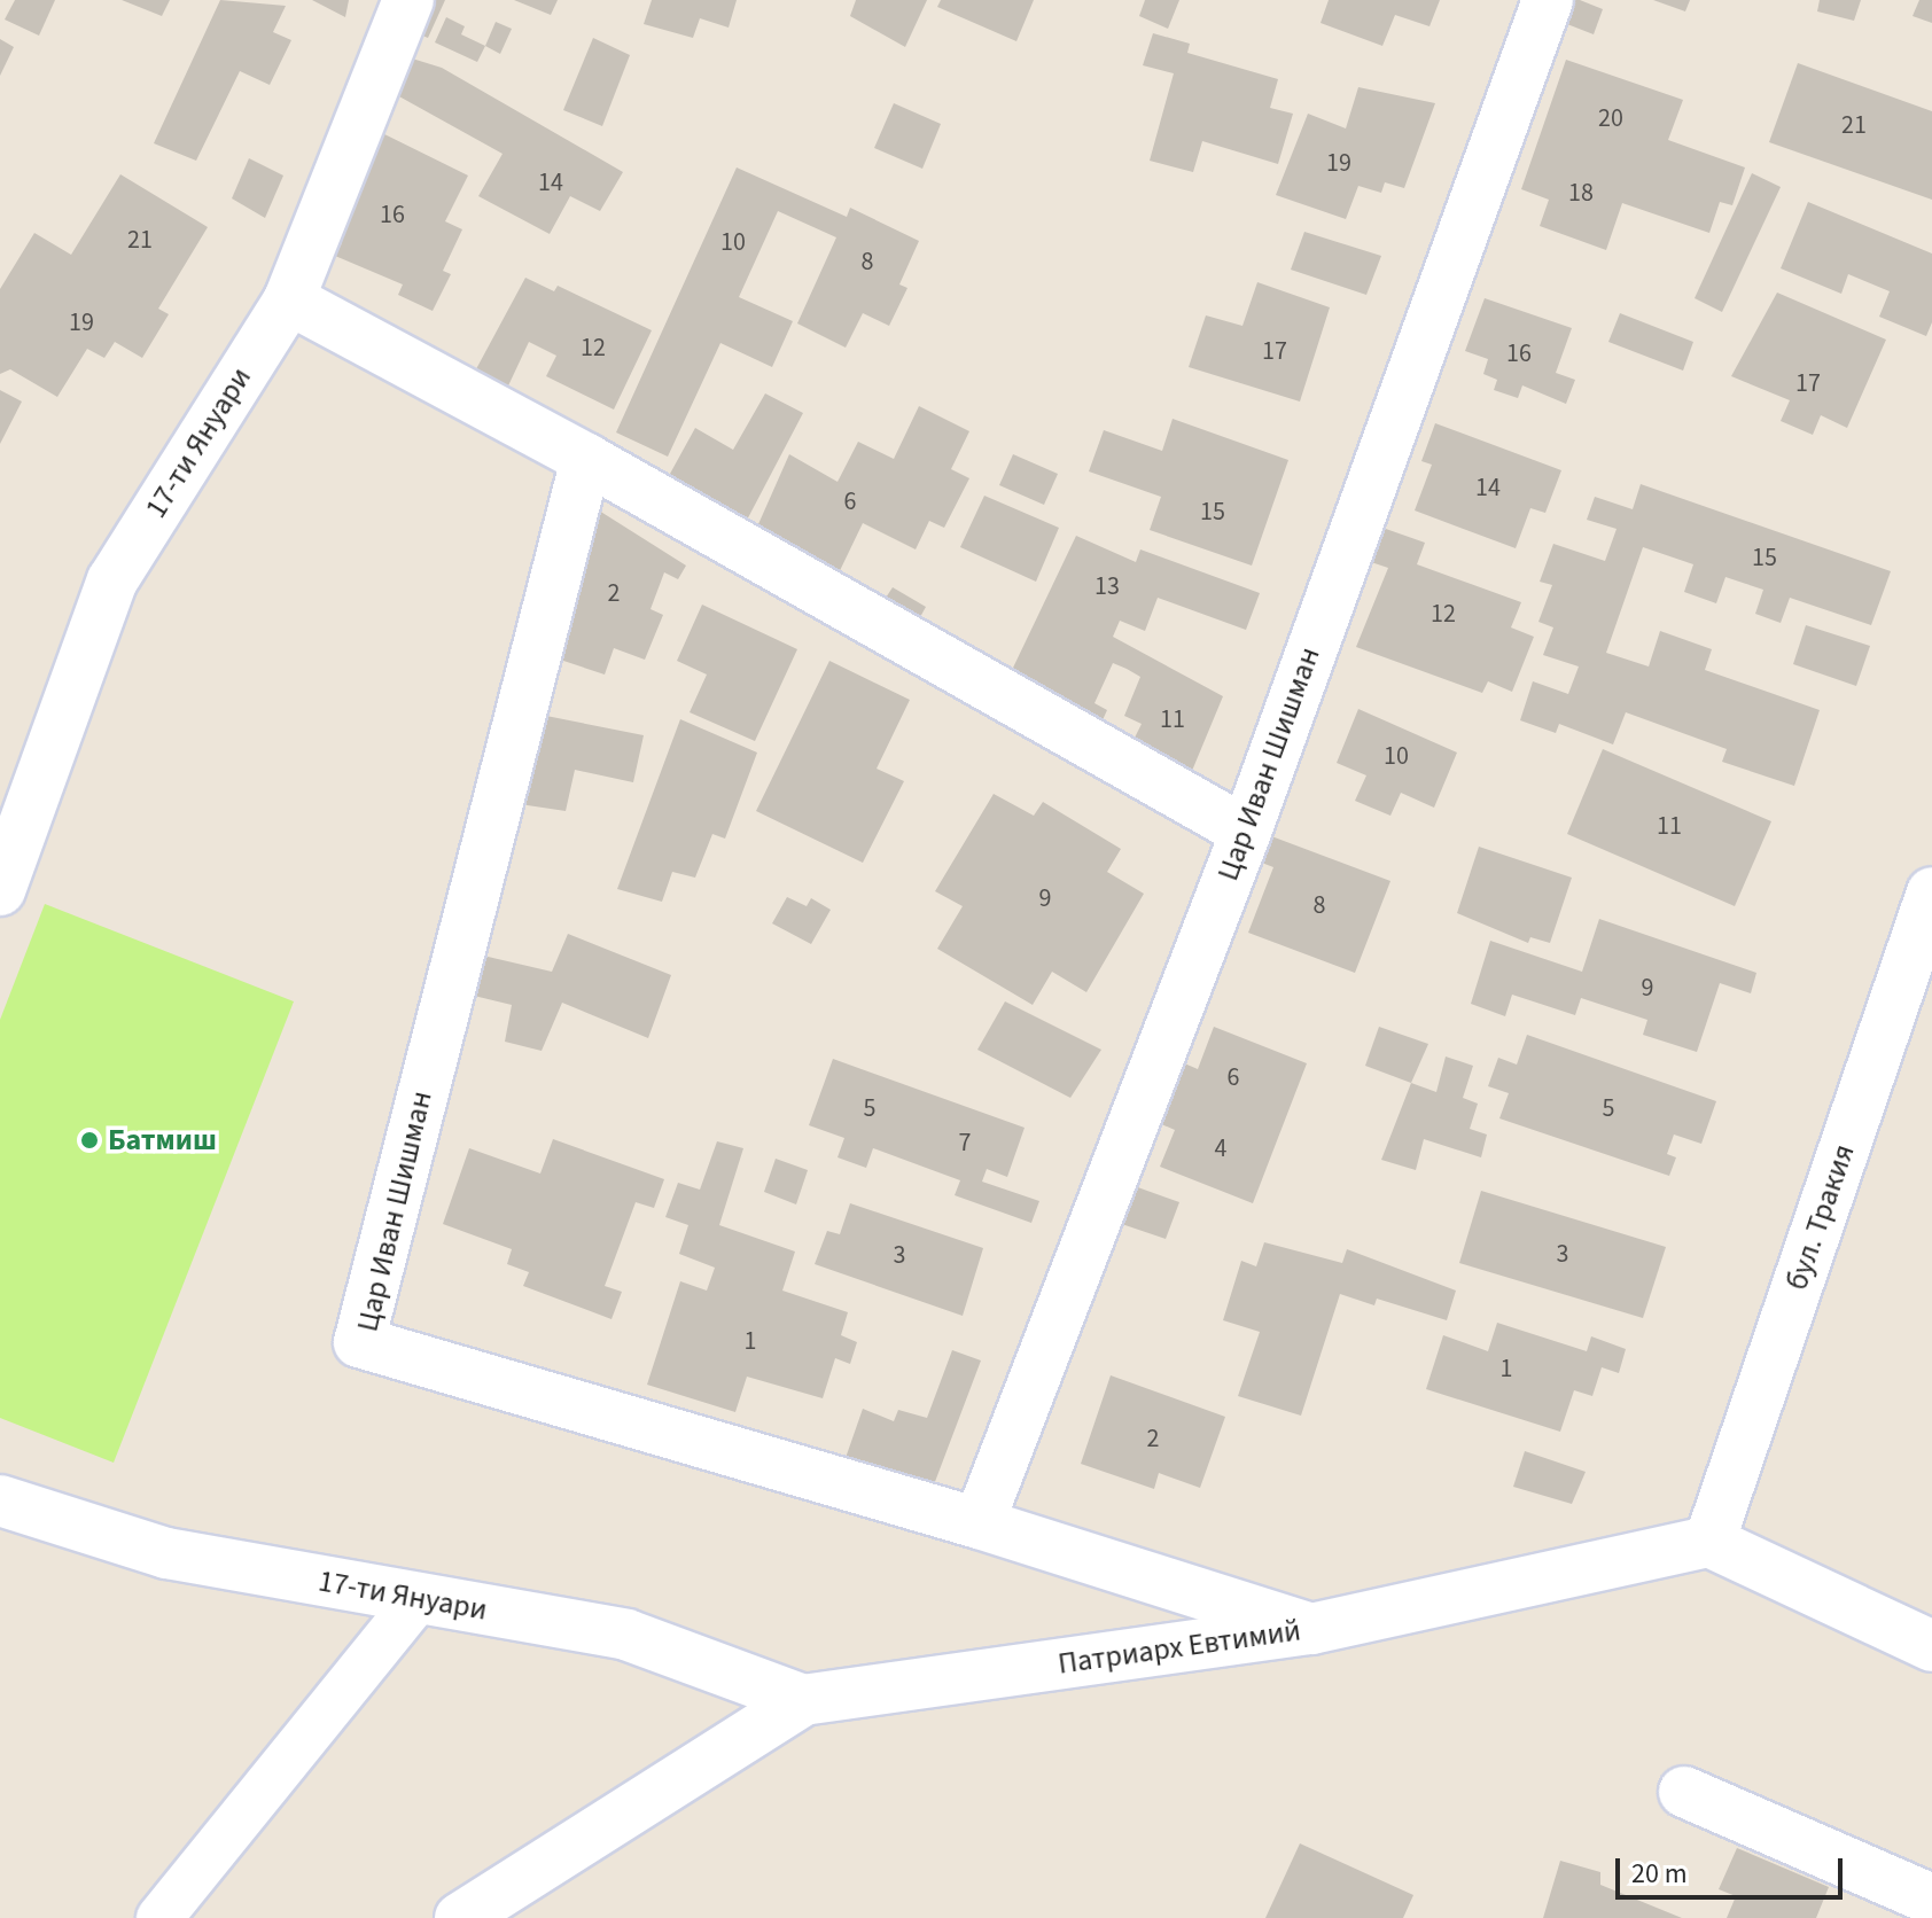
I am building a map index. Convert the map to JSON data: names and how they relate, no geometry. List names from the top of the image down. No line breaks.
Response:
{"streets":{"street":["17-ти Януари","Цар Иван Шишман","бул. Тракия","Патриарх Евтимий"]},"crossings":[["17-ти Януари","Патриарх Евтимий"],["Цар Иван Шишман","Патриарх Евтимий"],["бул. Тракия","Патриарх Евтимий"]],"places":["Батмиш"],"house_numbers":["20","21","19","14","18","16","21","10","8","19","12","17","16","17","14","6","15","15","13","2","12","11","10","11","9","8","9","6","5","5","7","4","3","3","1","1","2"],"scale_bar":"20 m"}
